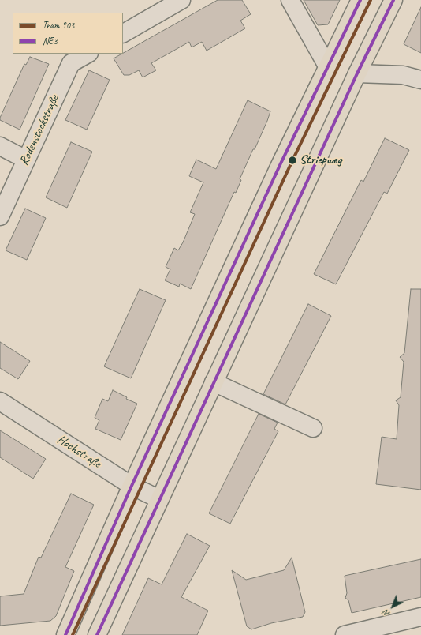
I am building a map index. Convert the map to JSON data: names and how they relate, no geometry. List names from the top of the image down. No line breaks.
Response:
{"streets":{"street":["Rodenstockstraße","Hochstraße"]},"places":["Striepweg"],"lines":["tram line 903","transit line NE3"],"legend":["Tram 903","NE3"],"north":"bottom left"}
